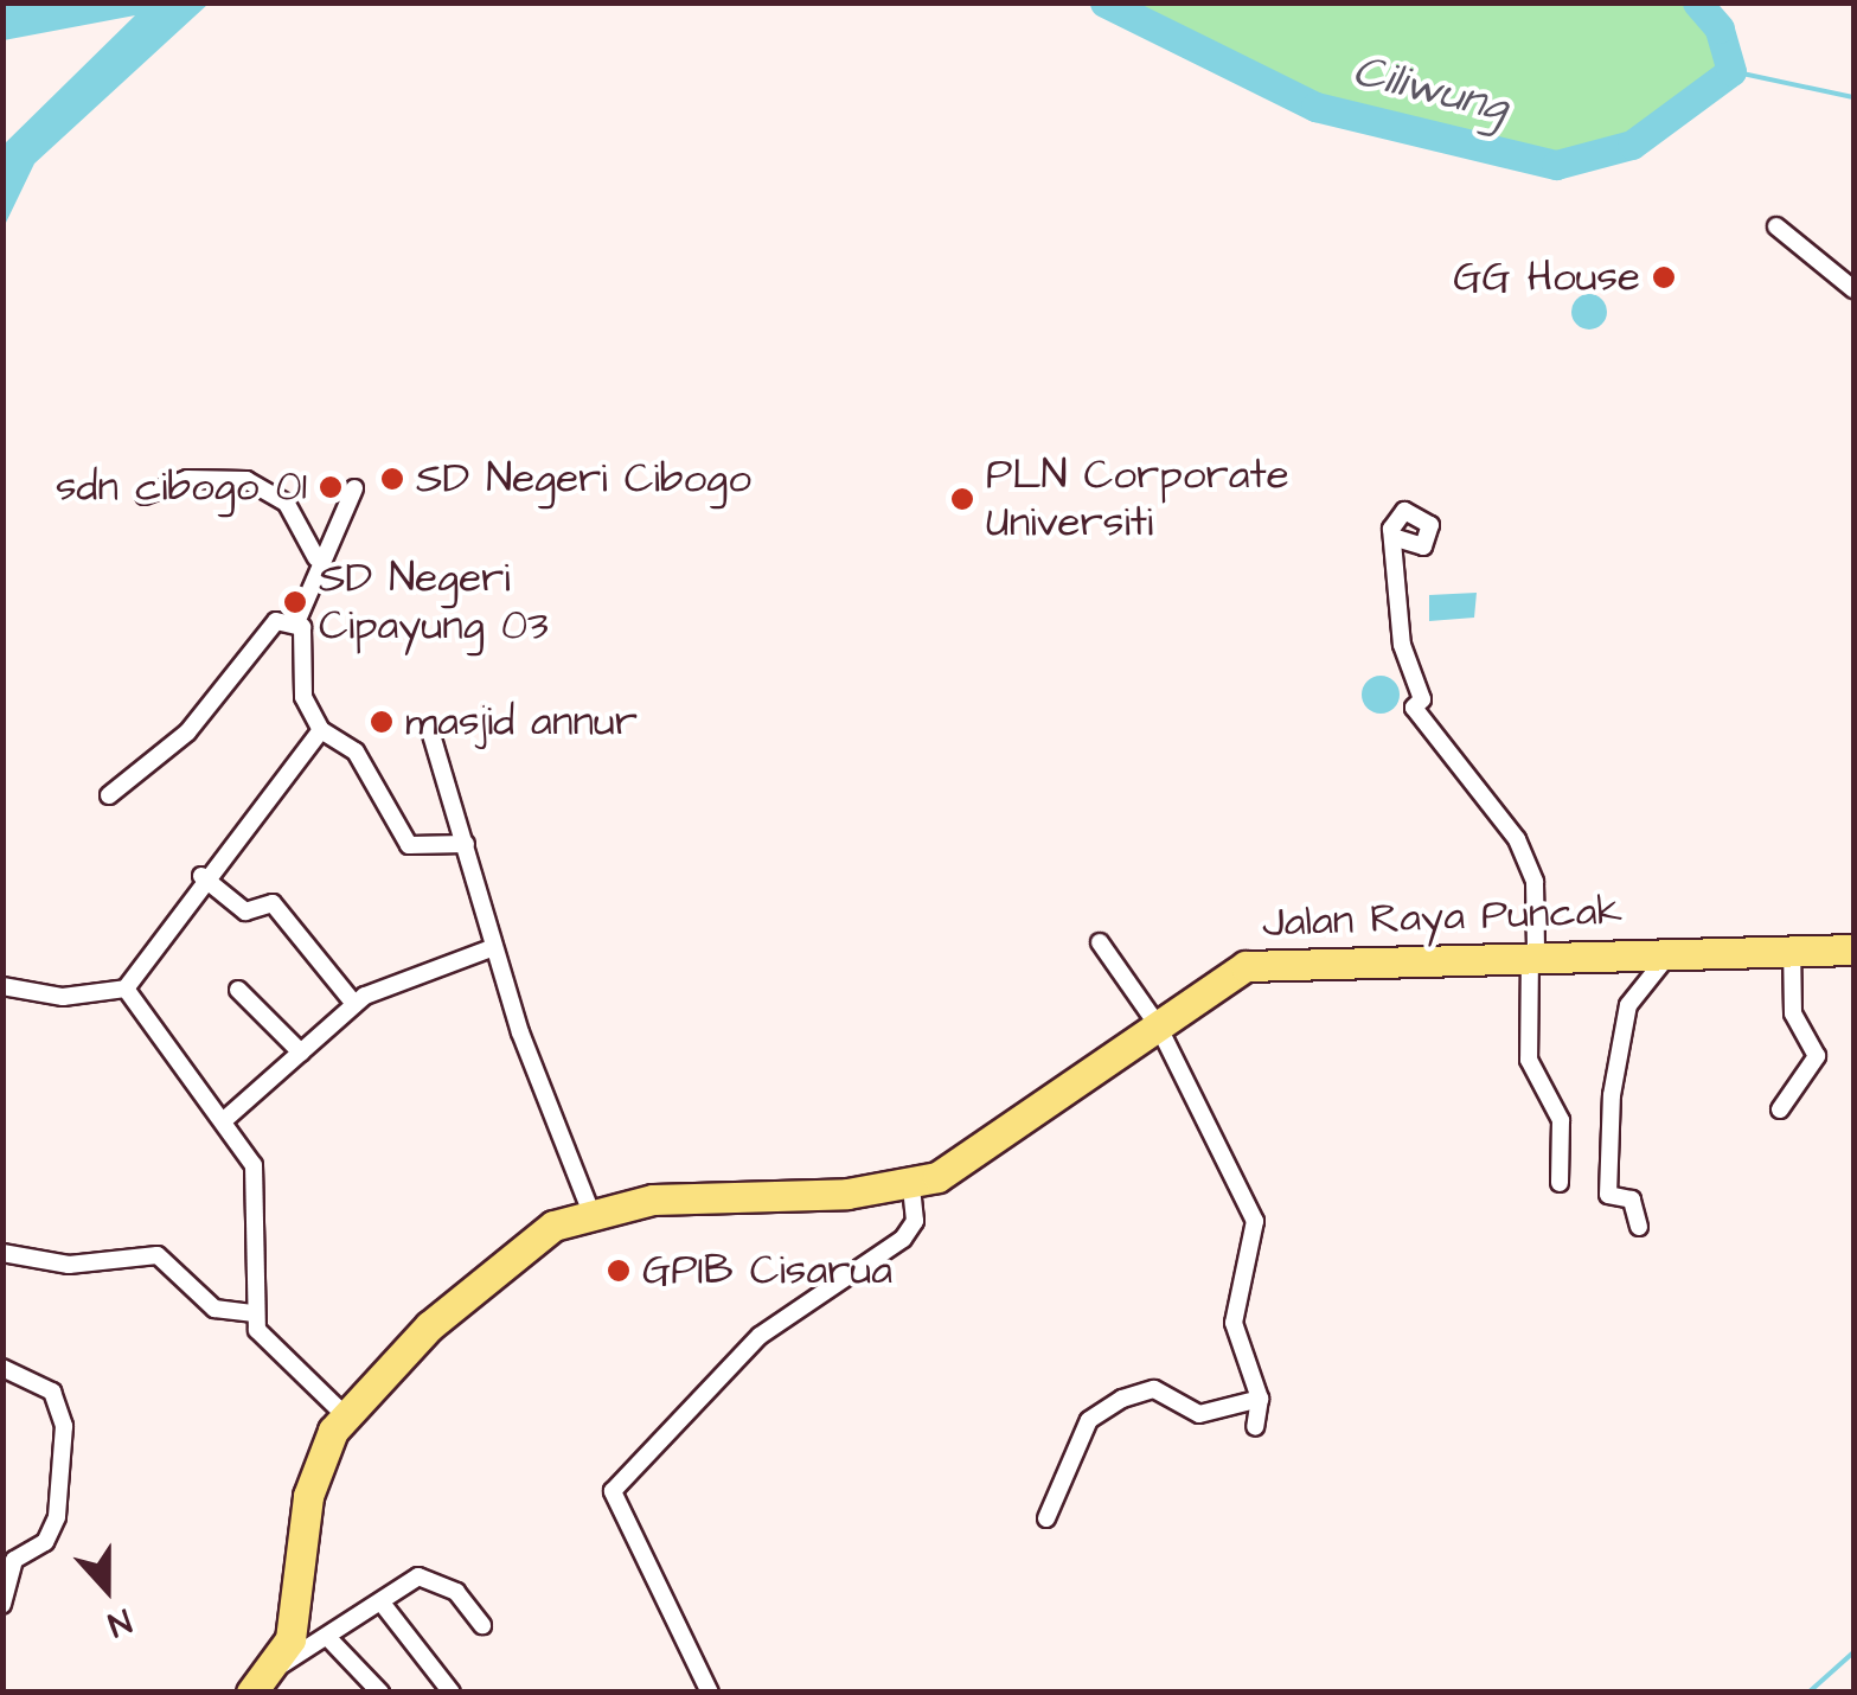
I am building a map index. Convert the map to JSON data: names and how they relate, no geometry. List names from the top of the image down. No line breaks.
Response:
{"streets":{"highway":["Jalan Raya Puncak"]},"water":["Ciliwung"],"places":["GG House","SD Negeri Cibogo","sdn cibogo 01","PLN Corporate Universiti","SD Negeri Cipayung 03","masjid annur","GPIB Cisarua"],"north":"bottom"}
